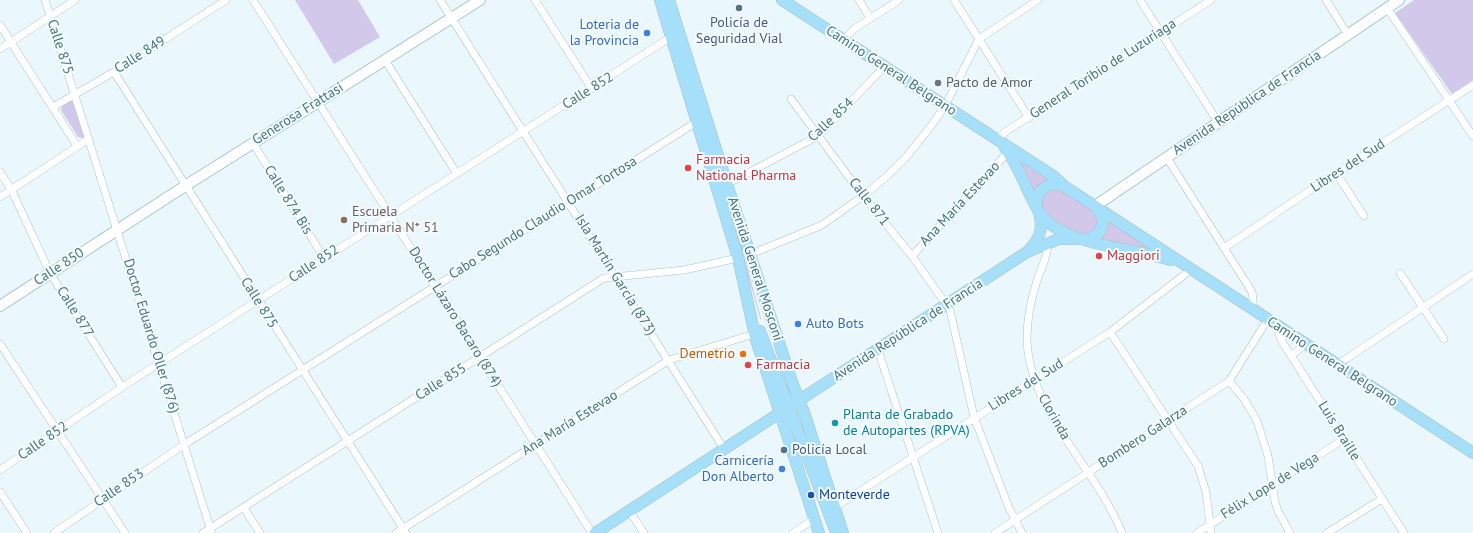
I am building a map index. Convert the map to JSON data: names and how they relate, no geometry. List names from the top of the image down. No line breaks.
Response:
{"streets":{"main road":["Camino General Belgrano","Avenida República de Francia","Generosa Frattasi","Calle 850","Avenida General Mosconi"],"street":["Calle 875","Calle 849","General Toribio de Luzuriaga","Calle 852","Calle 854","Libres del Sud","Calle 874 Bis","Calle 871","Ana María Estevao","Cabo Segundo Claudio Omar Tortosa","Isla Martín García (873)","Calle 877","Doctor Lázaro Bacaro (874)","Doctor Eduardo Oller (876)","Calle 855","Clorinda","Luis Braille","Bombero Galarza","Félix Lope de Vega","Calle 853"]},"crossings":[["Calle 875","Calle 849"],["Calle 875","Calle 852"],["Calle 875","Generosa Frattasi"],["Calle 875","Ana María Estevao"],["Calle 875","Cabo Segundo Claudio Omar Tortosa"],["Calle 875","Doctor Eduardo Oller (876)"],["Calle 875","Calle 855"],["General Toribio de Luzuriaga","Camino General Belgrano"],["Camino General Belgrano","Avenida República de Francia"],["Camino General Belgrano","Calle 854"],["Camino General Belgrano","Libres del Sud"],["Camino General Belgrano","Ana María Estevao"],["Camino General Belgrano","Luis Braille"],["Camino General Belgrano","Bombero Galarza"],["Calle 852","Calle 874 Bis"],["Calle 852","Avenida General Mosconi"],["Calle 852","Isla Martín García (873)"],["Calle 852","Calle 877"],["Calle 852","Doctor Lázaro Bacaro (874)"],["Calle 852","Doctor Eduardo Oller (876)"],["Avenida República de Francia","Calle 871"],["Avenida República de Francia","Avenida General Mosconi"],["Avenida República de Francia","Isla Martín García (873)"],["Avenida República de Francia","Doctor Lázaro Bacaro (874)"],["Avenida República de Francia","Clorinda"],["Generosa Frattasi","Calle 874 Bis"],["Generosa Frattasi","Calle 850"],["Generosa Frattasi","Isla Martín García (873)"],["Generosa Frattasi","Doctor Lázaro Bacaro (874)"],["Generosa Frattasi","Doctor Eduardo Oller (876)"],["Calle 854","Calle 871"],["Calle 854","Avenida General Mosconi"],["Libres del Sud","Calle 871"],["Libres del Sud","Avenida General Mosconi"],["Libres del Sud","Clorinda"],["Calle 871","Ana María Estevao"],["Calle 871","Bombero Galarza"],["Ana María Estevao","Avenida General Mosconi"],["Ana María Estevao","Isla Martín García (873)"],["Ana María Estevao","Doctor Lázaro Bacaro (874)"],["Cabo Segundo Claudio Omar Tortosa","Avenida General Mosconi"],["Cabo Segundo Claudio Omar Tortosa","Isla Martín García (873)"],["Cabo Segundo Claudio Omar Tortosa","Doctor Lázaro Bacaro (874)"],["Cabo Segundo Claudio Omar Tortosa","Doctor Eduardo Oller (876)"],["Cabo Segundo Claudio Omar Tortosa","Calle 853"],["Calle 850","Calle 877"],["Calle 850","Doctor Eduardo Oller (876)"],["Avenida General Mosconi","Calle 855"],["Isla Martín García (873)","Calle 855"],["Doctor Lázaro Bacaro (874)","Calle 855"],["Doctor Eduardo Oller (876)","Calle 855"],["Doctor Eduardo Oller (876)","Calle 853"],["Clorinda","Bombero Galarza"],["Luis Braille","Félix Lope de Vega"]],"places":["Policía de Seguridad Vial","Loteria de la Provincia","Pacto de Amor","Farmacia National Pharma","Escuela Primaria N* 51","Maggiori","Auto Bots","Demetrio","Farmacia","Planta de Grabado de Autopartes (RPVA)","Policía Local","Carnicería Don Alberto","Monteverde"]}
